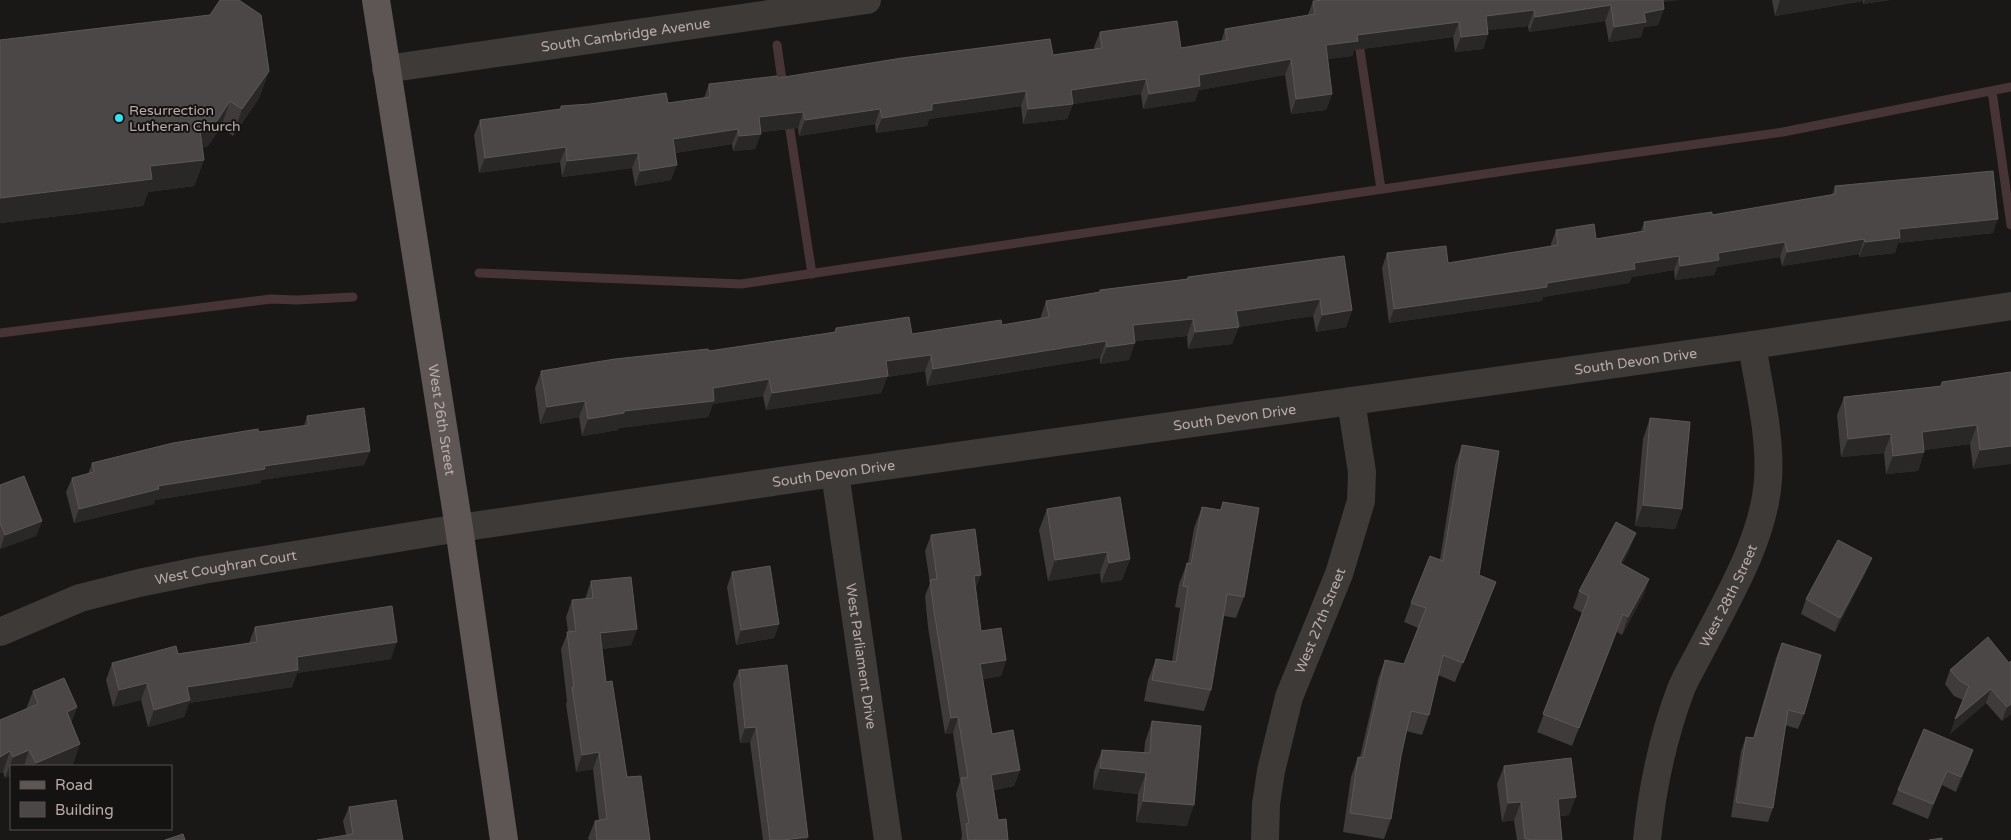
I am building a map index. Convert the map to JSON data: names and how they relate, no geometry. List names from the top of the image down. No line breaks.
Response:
{"streets":{"main road":["West 26th Street"],"street":["South Cambridge Avenue","South Devon Drive","West Coughran Court","West 28th Street","West 27th Street","West Parliament Drive"]},"crossings":[["South Cambridge Avenue","West 26th Street"],["South Devon Drive","West 26th Street"],["South Devon Drive","West Coughran Court"],["South Devon Drive","West 28th Street"],["South Devon Drive","West 27th Street"],["South Devon Drive","West Parliament Drive"],["West 26th Street","West Coughran Court"]],"places":["Resurrection Lutheran Church"],"legend":["Road","Building"]}
